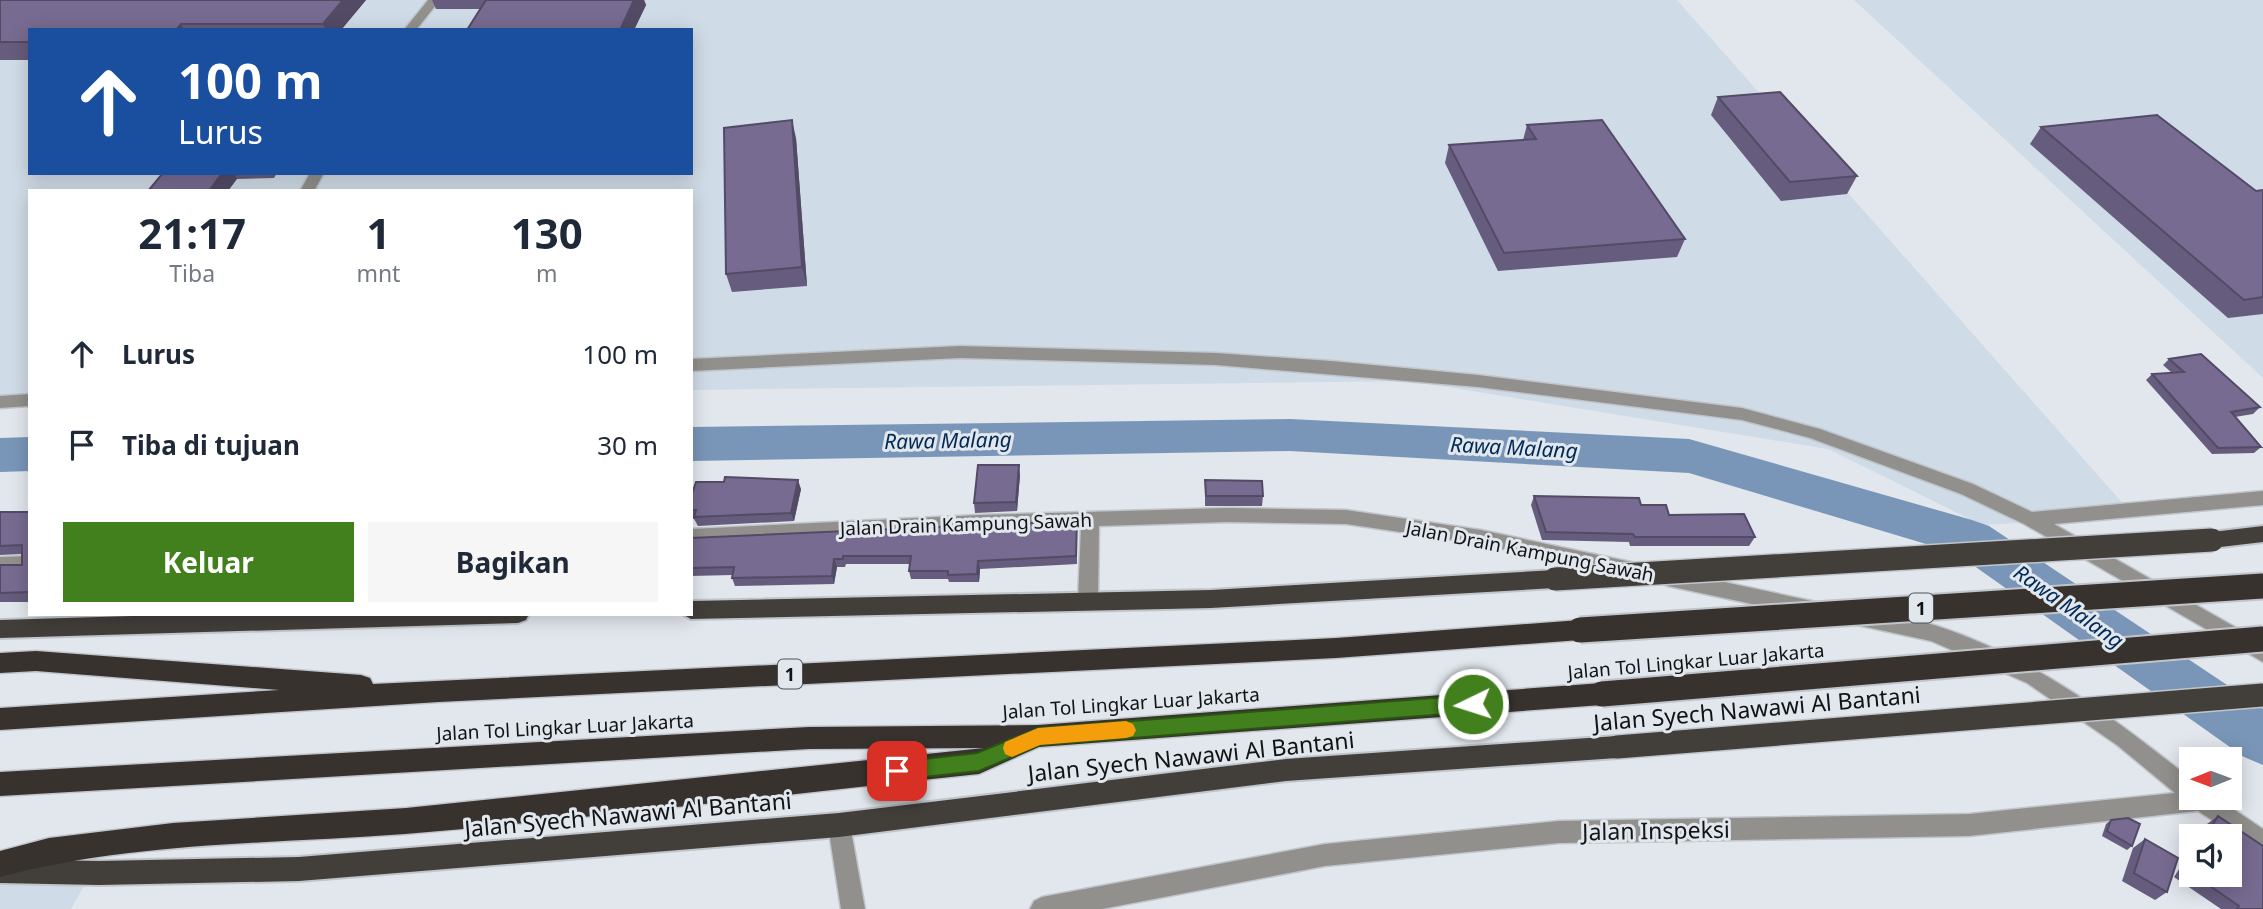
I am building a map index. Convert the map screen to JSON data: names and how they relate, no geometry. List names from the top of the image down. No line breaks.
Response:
{"streets":{"highway":["1","Jalan Tol Lingkar Luar Jakarta","Jalan Syech Nawawi Al Bantani"],"street":["Jalan Drain Kampung Sawah","Jalan Inspeksi"]},"water":["Rawa Malang"],"north":"left","page":{"turn":["100 m","Lurus"],"eta":["21:17","Tiba","1","mnt","130","m"],"list":[{"name":"Lurus","value":"100 m"},{"name":"Tiba di tujuan","value":"30 m"}],"buttons":["Keluar","Bagikan"]}}
